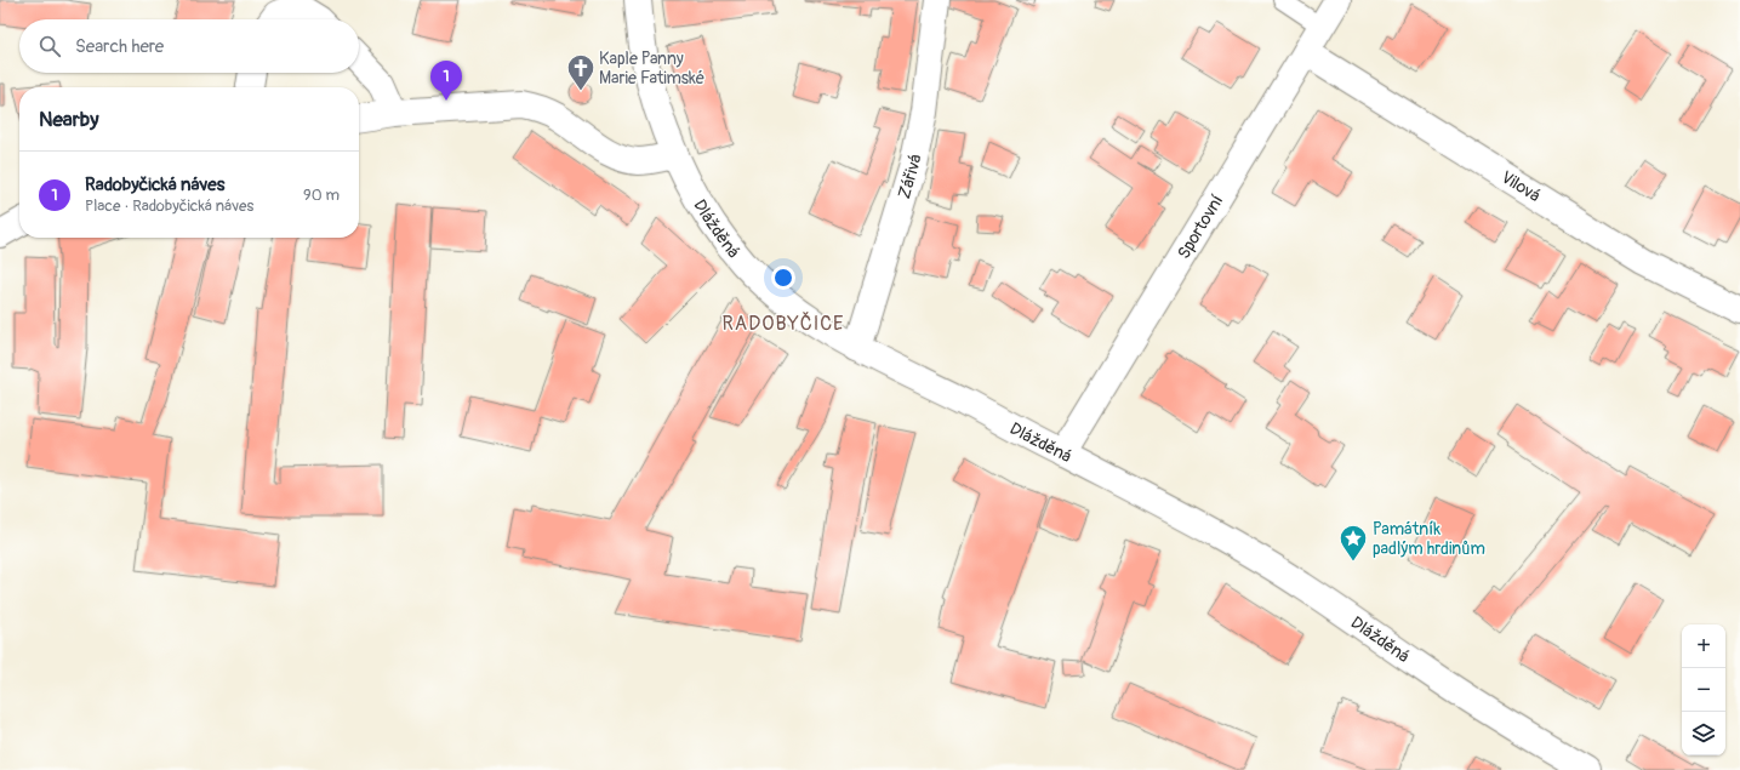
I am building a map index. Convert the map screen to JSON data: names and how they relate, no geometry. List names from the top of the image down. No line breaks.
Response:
{"streets":{"street":["Zářivá","Vilová","Sportovní","Dlážděná"]},"crossings":[["Zářivá","Dlážděná"],["Vilová","Sportovní"],["Sportovní","Dlážděná"]],"districts":["RADOBYČICE"],"places":{"church":["Kaple Panny Marie Fatimské"],"place":["Památník padlým hrdinům"]},"page":{"search":"Search here","pins":"1","heading":"Nearby","list":[{"mark":"1","name":"Radobyčická náves","note":"Place · Radobyčická náves","value":"90 m"}],"map_buttons":["+","−"]}}
